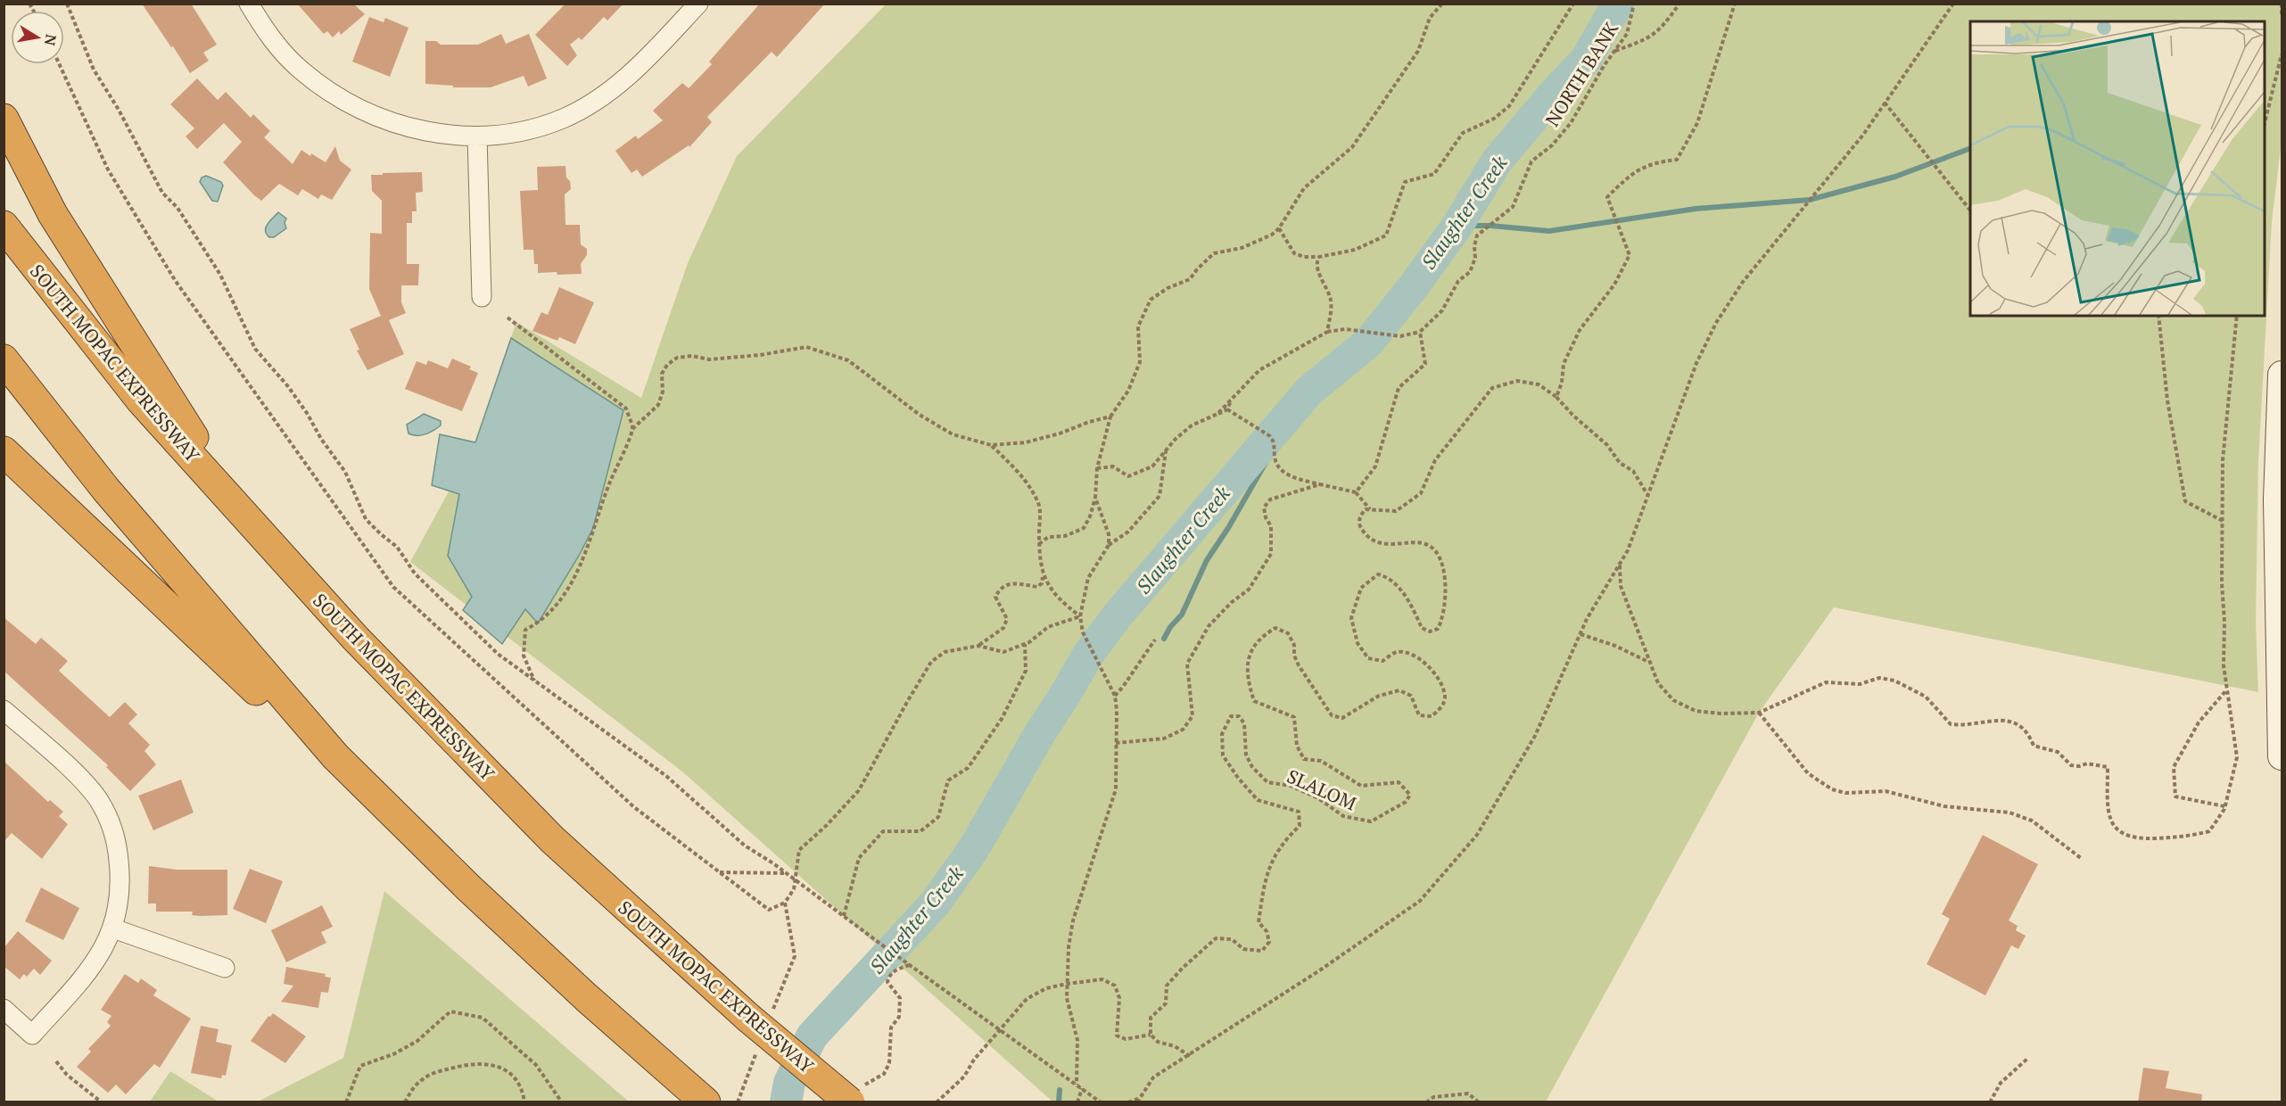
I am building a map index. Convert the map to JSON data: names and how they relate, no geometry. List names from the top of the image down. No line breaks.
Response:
{"streets":{"highway":["SOUTH MOPAC EXPRESSWAY"],"path":["NORTH BANK","SLALOM"]},"water":["Slaughter Creek"],"north":"right"}
